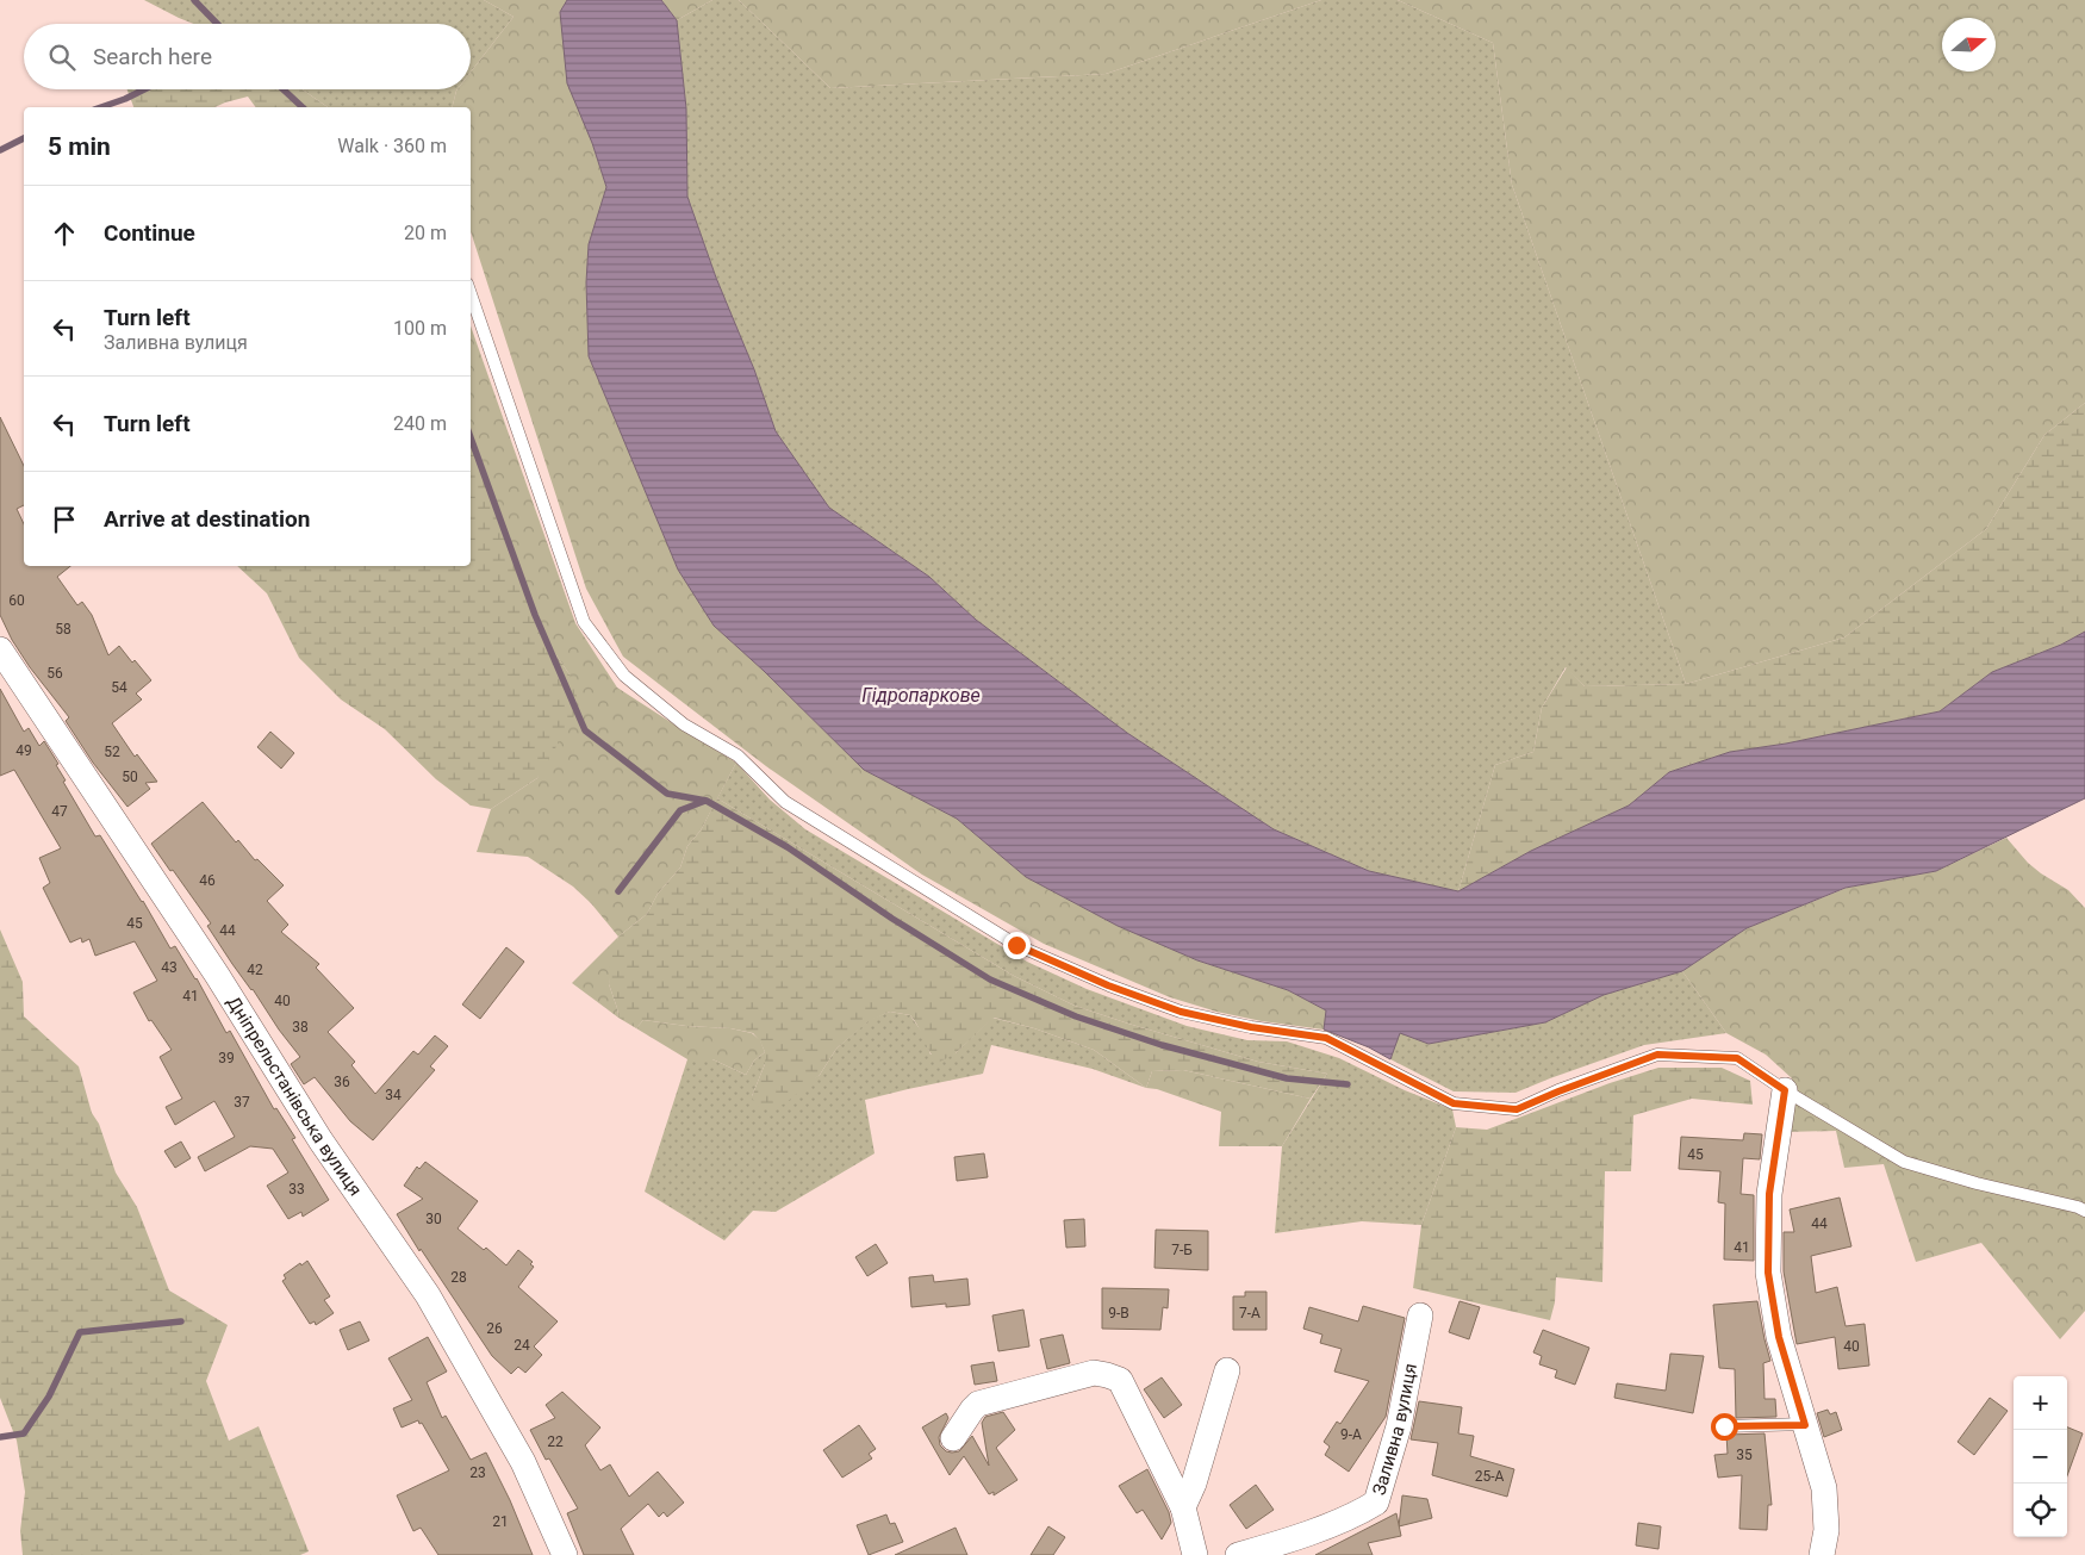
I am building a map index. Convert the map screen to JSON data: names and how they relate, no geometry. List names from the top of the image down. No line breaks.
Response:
{"streets":{"street":["Дніпрельстанівська вулиця","Заливна вулиця"]},"water":["Гідропаркове"],"house_numbers":["60","58","56","54","49","52","50","47","46","45","44","43","42","41","40","38","39","36","34","37","45","33","30","44","41","7-Б","28","9-В","7-А","26","24","40","9-А","22","35","23","25-А","21"],"north":"right","page":{"search":"Search here","heading":["5 min","Walk · 360 m"],"list":[["Continue","20 m"],["Turn left","Заливна вулиця","100 m"],["Turn left","240 m"],"Arrive at destination"],"map_buttons":["+","−"]}}
